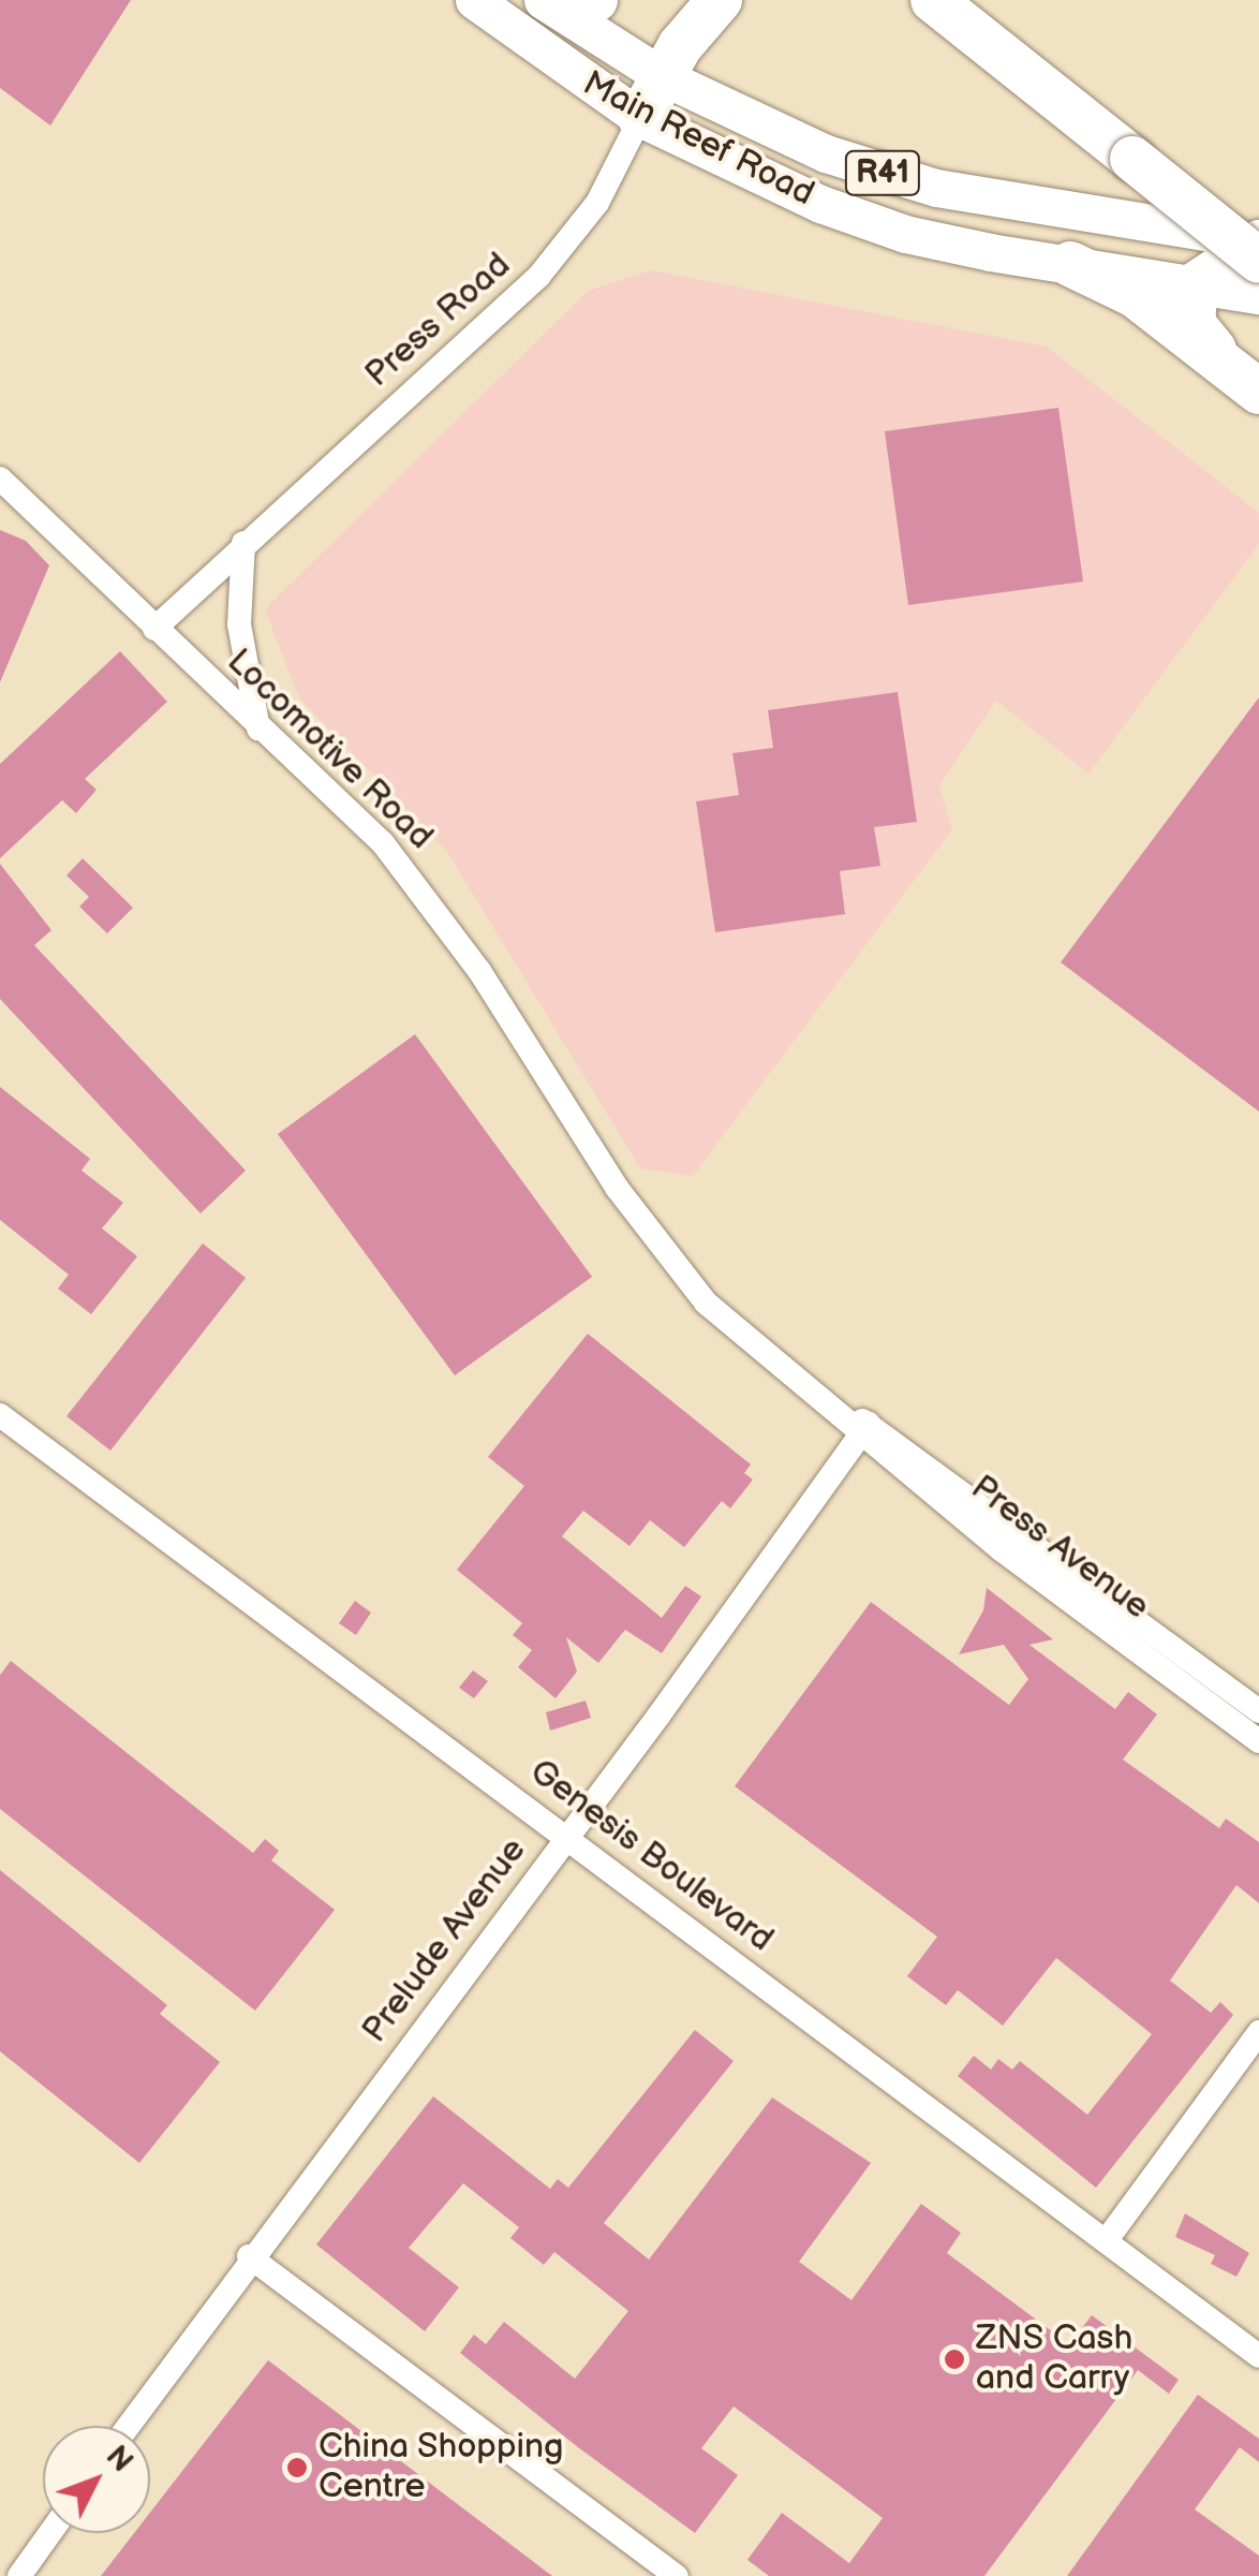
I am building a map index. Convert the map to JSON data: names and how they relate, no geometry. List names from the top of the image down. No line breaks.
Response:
{"streets":{"main road":["Main Reef Road","R41"],"street":["Press Road","Locomotive Road","Press Avenue","Genesis Boulevard","Prelude Avenue"]},"crossings":[["Main Reef Road","Press Road"],["Press Road","Locomotive Road"],["Locomotive Road","Press Avenue"],["Press Avenue","Prelude Avenue"],["Genesis Boulevard","Prelude Avenue"]],"places":["ZNS Cash and Carry","China Shopping Centre"],"north":"top right"}
